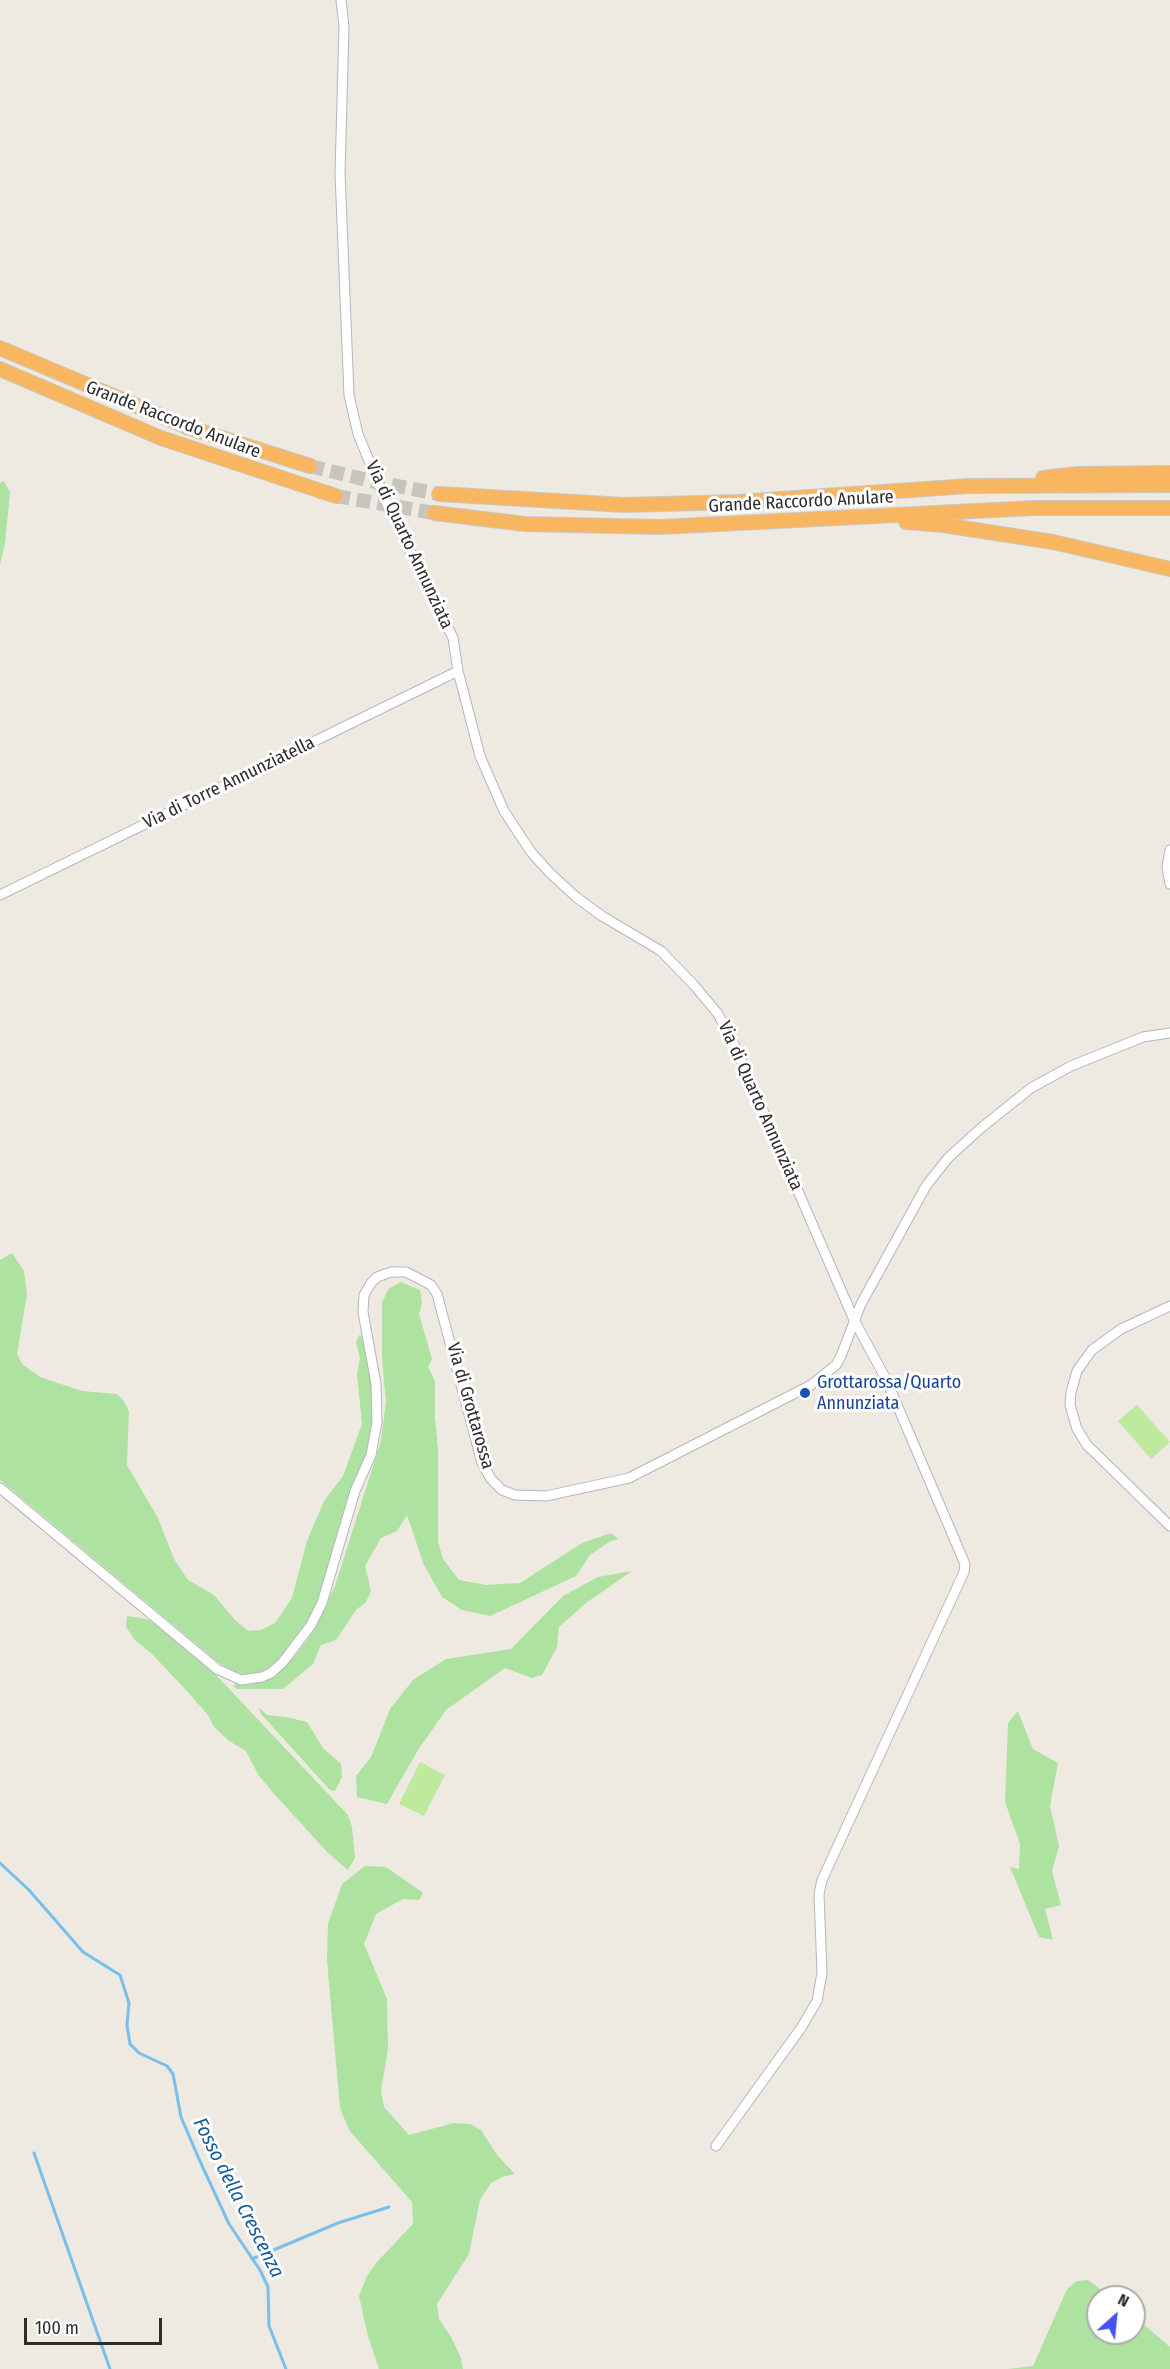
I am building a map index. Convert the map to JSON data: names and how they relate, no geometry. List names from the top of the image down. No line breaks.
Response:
{"streets":{"highway":["Grande Raccordo Anulare"],"street":["Via di Quarto Annunziata","Via di Torre Annunziatella","Via di Grottarossa"]},"crossings":[["Via di Quarto Annunziata","Via di Torre Annunziatella"],["Via di Quarto Annunziata","Via di Grottarossa"]],"water":["Fosso della Crescenza"],"places":["Grottarossa/Quarto Annunziata"],"scale_bar":"100 m","north":"top right"}
